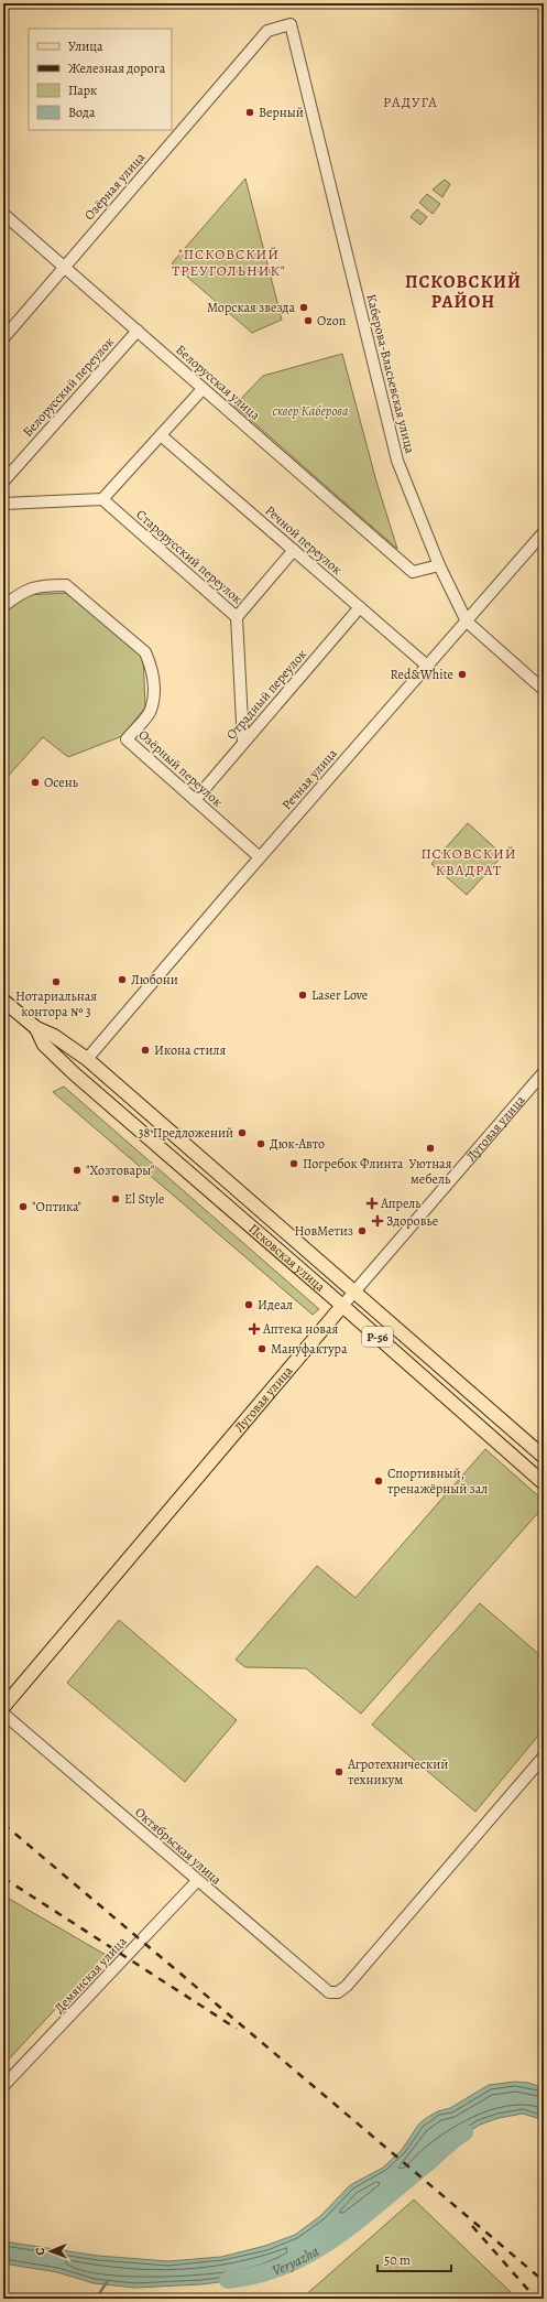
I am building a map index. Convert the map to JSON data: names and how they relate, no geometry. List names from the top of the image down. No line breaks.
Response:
{"streets":{"main road":["Луговая улица","Псковская улица","Р-56"],"street":["Озёрная улица","Каберова-Власьевская улица","Белорусская улица","Белорусский переулок","Речной переулок","Старорусский переулок","Отрадный переулок","Озёрный переулок","Речная улица","Октябрьская улица","Демянская улица"]},"crossings":[["Озёрная улица","Каберова-Власьевская улица"],["Озёрная улица","Белорусская улица"],["Каберова-Власьевская улица","Белорусская улица"],["Каберова-Власьевская улица","Речная улица"],["Белорусская улица","Белорусский переулок"],["Речной переулок","Отрадный переулок"],["Речной переулок","Речная улица"],["Старорусский переулок","Отрадный переулок"],["Отрадный переулок","Озёрный переулок"],["Озёрный переулок","Речная улица"],["Речная улица","Псковская улица"],["Луговая улица","Псковская улица"],["Октябрьская улица","Демянская улица"]],"districts":["РАДУГА","\"ПСКОВСКИЙ ТРЕУГОЛЬНИК\"","ПСКОВСКИЙ РАЙОН","ПСКОВСКИЙ КВАДРАТ"],"water":["Veryazha"],"parks":["сквер Каберова"],"places":{"other":["Верный","Морская звезда","Ozon","Red&White","Осень","Любони","Нотариальная контора № 3","Laser Love","Икона стиля","38 Предложений","Дюк-Авто","Уютная мебель","Погребок Флинта","\"Хозтовары\"","El Style","\"Оптика\"","НовМетиз","Идеал","Мануфактура","Спортивный, тренажёрный зал","Агротехнический техникум"],"health":["Апрель","Здоровье","Аптека новая"]},"legend":["Улица","Железная дорога","Парк","Вода"],"scale_bar":"50 m","north":"left"}
